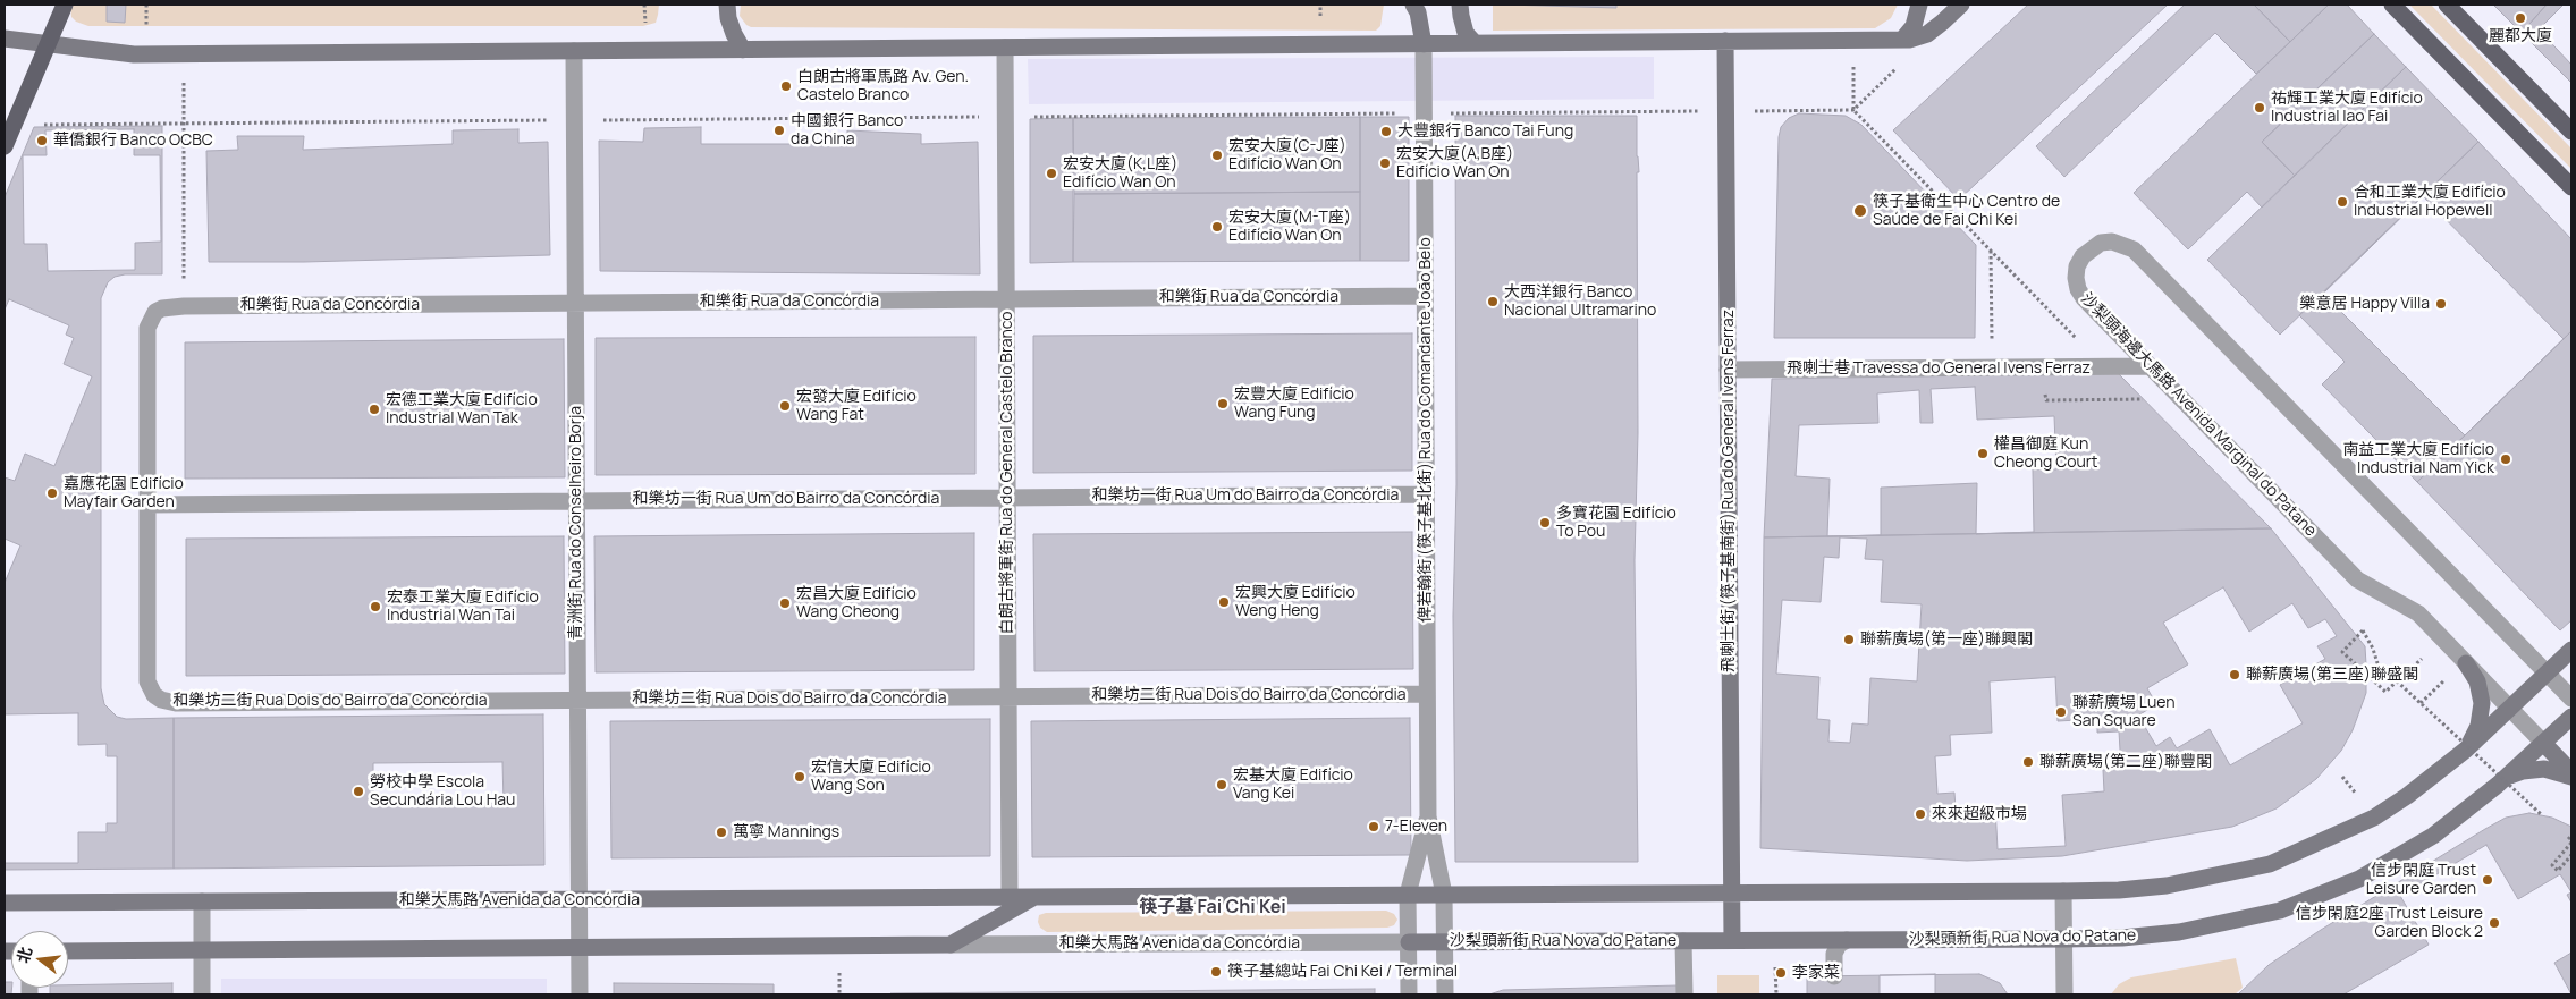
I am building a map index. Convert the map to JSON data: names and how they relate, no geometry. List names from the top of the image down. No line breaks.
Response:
{"streets":{"street":["和樂街 Rua da Concórdia","飛喇士巷 Travessa do General Ivens Ferraz","沙梨頭海邊大馬路 Avenida Marginal do Patane","俾若翰街 (筷子基北街) Rua do Comandante João Belo","白朗古將軍街 Rua do General Castelo Branco","飛喇士街 (筷子基南街) Rua do General Ivens Ferraz","和樂坊一街 Rua Um do Bairro da Concórdia","青洲街 Rua do Conselheiro Borja","和樂坊二街 Rua Dois do Bairro da Concórdia","和樂大馬路 Avenida da Concórdia","沙梨頭新街 Rua Nova do Patane"]},"crossings":[["和樂街 Rua da Concórdia","俾若翰街 (筷子基北街) Rua do Comandante João Belo"],["和樂街 Rua da Concórdia","白朗古將軍街 Rua do General Castelo Branco"],["和樂街 Rua da Concórdia","和樂坊一街 Rua Um do Bairro da Concórdia"],["和樂街 Rua da Concórdia","青洲街 Rua do Conselheiro Borja"],["和樂街 Rua da Concórdia","和樂坊二街 Rua Dois do Bairro da Concórdia"],["飛喇士巷 Travessa do General Ivens Ferraz","沙梨頭海邊大馬路 Avenida Marginal do Patane"],["飛喇士巷 Travessa do General Ivens Ferraz","飛喇士街 (筷子基南街) Rua do General Ivens Ferraz"],["沙梨頭海邊大馬路 Avenida Marginal do Patane","沙梨頭新街 Rua Nova do Patane"],["俾若翰街 (筷子基北街) Rua do Comandante João Belo","和樂坊一街 Rua Um do Bairro da Concórdia"],["俾若翰街 (筷子基北街) Rua do Comandante João Belo","和樂坊二街 Rua Dois do Bairro da Concórdia"],["白朗古將軍街 Rua do General Castelo Branco","和樂坊一街 Rua Um do Bairro da Concórdia"],["白朗古將軍街 Rua do General Castelo Branco","和樂坊二街 Rua Dois do Bairro da Concórdia"],["白朗古將軍街 Rua do General Castelo Branco","和樂大馬路 Avenida da Concórdia"],["飛喇士街 (筷子基南街) Rua do General Ivens Ferraz","沙梨頭新街 Rua Nova do Patane"],["和樂坊一街 Rua Um do Bairro da Concórdia","青洲街 Rua do Conselheiro Borja"],["和樂坊一街 Rua Um do Bairro da Concórdia","和樂坊二街 Rua Dois do Bairro da Concórdia"],["青洲街 Rua do Conselheiro Borja","和樂坊二街 Rua Dois do Bairro da Concórdia"],["青洲街 Rua do Conselheiro Borja","和樂大馬路 Avenida da Concórdia"],["和樂大馬路 Avenida da Concórdia","沙梨頭新街 Rua Nova do Patane"]],"districts":["筷子基 Fai Chi Kei"],"places":["麗都大廈","白朗古將軍馬路 Av. Gen. Castelo Branco","祐輝工業大廈 Edifício Industrial Iao Fai","中國銀行 Banco da China","大豐銀行 Banco Tai Fung","華僑銀行 Banco OCBC","宏安大廈(C-J座) Edifício Wan On","宏安大廈(A,B座) Edifício Wan On","宏安大廈(K,L座) Edifício Wan On","合和工業大廈 Edifício Industrial Hopewell","筷子基衛生中心 Centro de Saúde de Fai Chi Kei","宏安大廈(M-T座) Edifício Wan On","大西洋銀行 Banco Nacional Ultramarino","樂意居 Happy Villa","宏豐大廈 Edifício Wang Fung","宏發大廈 Edifício Wang Fat","宏德工業大廈 Edifício Industrial Wan Tak","權昌御庭 Kun Cheong Court","南益工業大廈 Edifício Industrial Nam Yick","嘉應花園 Edifício Mayfair Garden","多寶花園 Edifício To Pou","宏興大廈 Edifício Weng Heng","宏昌大廈 Edifício Wang Cheong","宏泰工業大廈 Edifício Industrial Wan Tai","聯薪廣場(第一座)聯興閣","聯薪廣場(第三座)聯盛閣","聯薪廣場 Luen San Square","聯薪廣場(第二座)聯豐閣","宏信大廈 Edifício Wang Son","宏基大廈 Edifício Vang Kei","勞校中學 Escola Secundária Lou Hau","來來超級市場","7-Eleven","萬寧 Mannings","信步閑庭 Trust Leisure Garden","信步閑庭2座 Trust Leisure Garden Block 2","筷子基總站 Fai Chi Kei / Terminal","李家菜"],"north":"left"}
